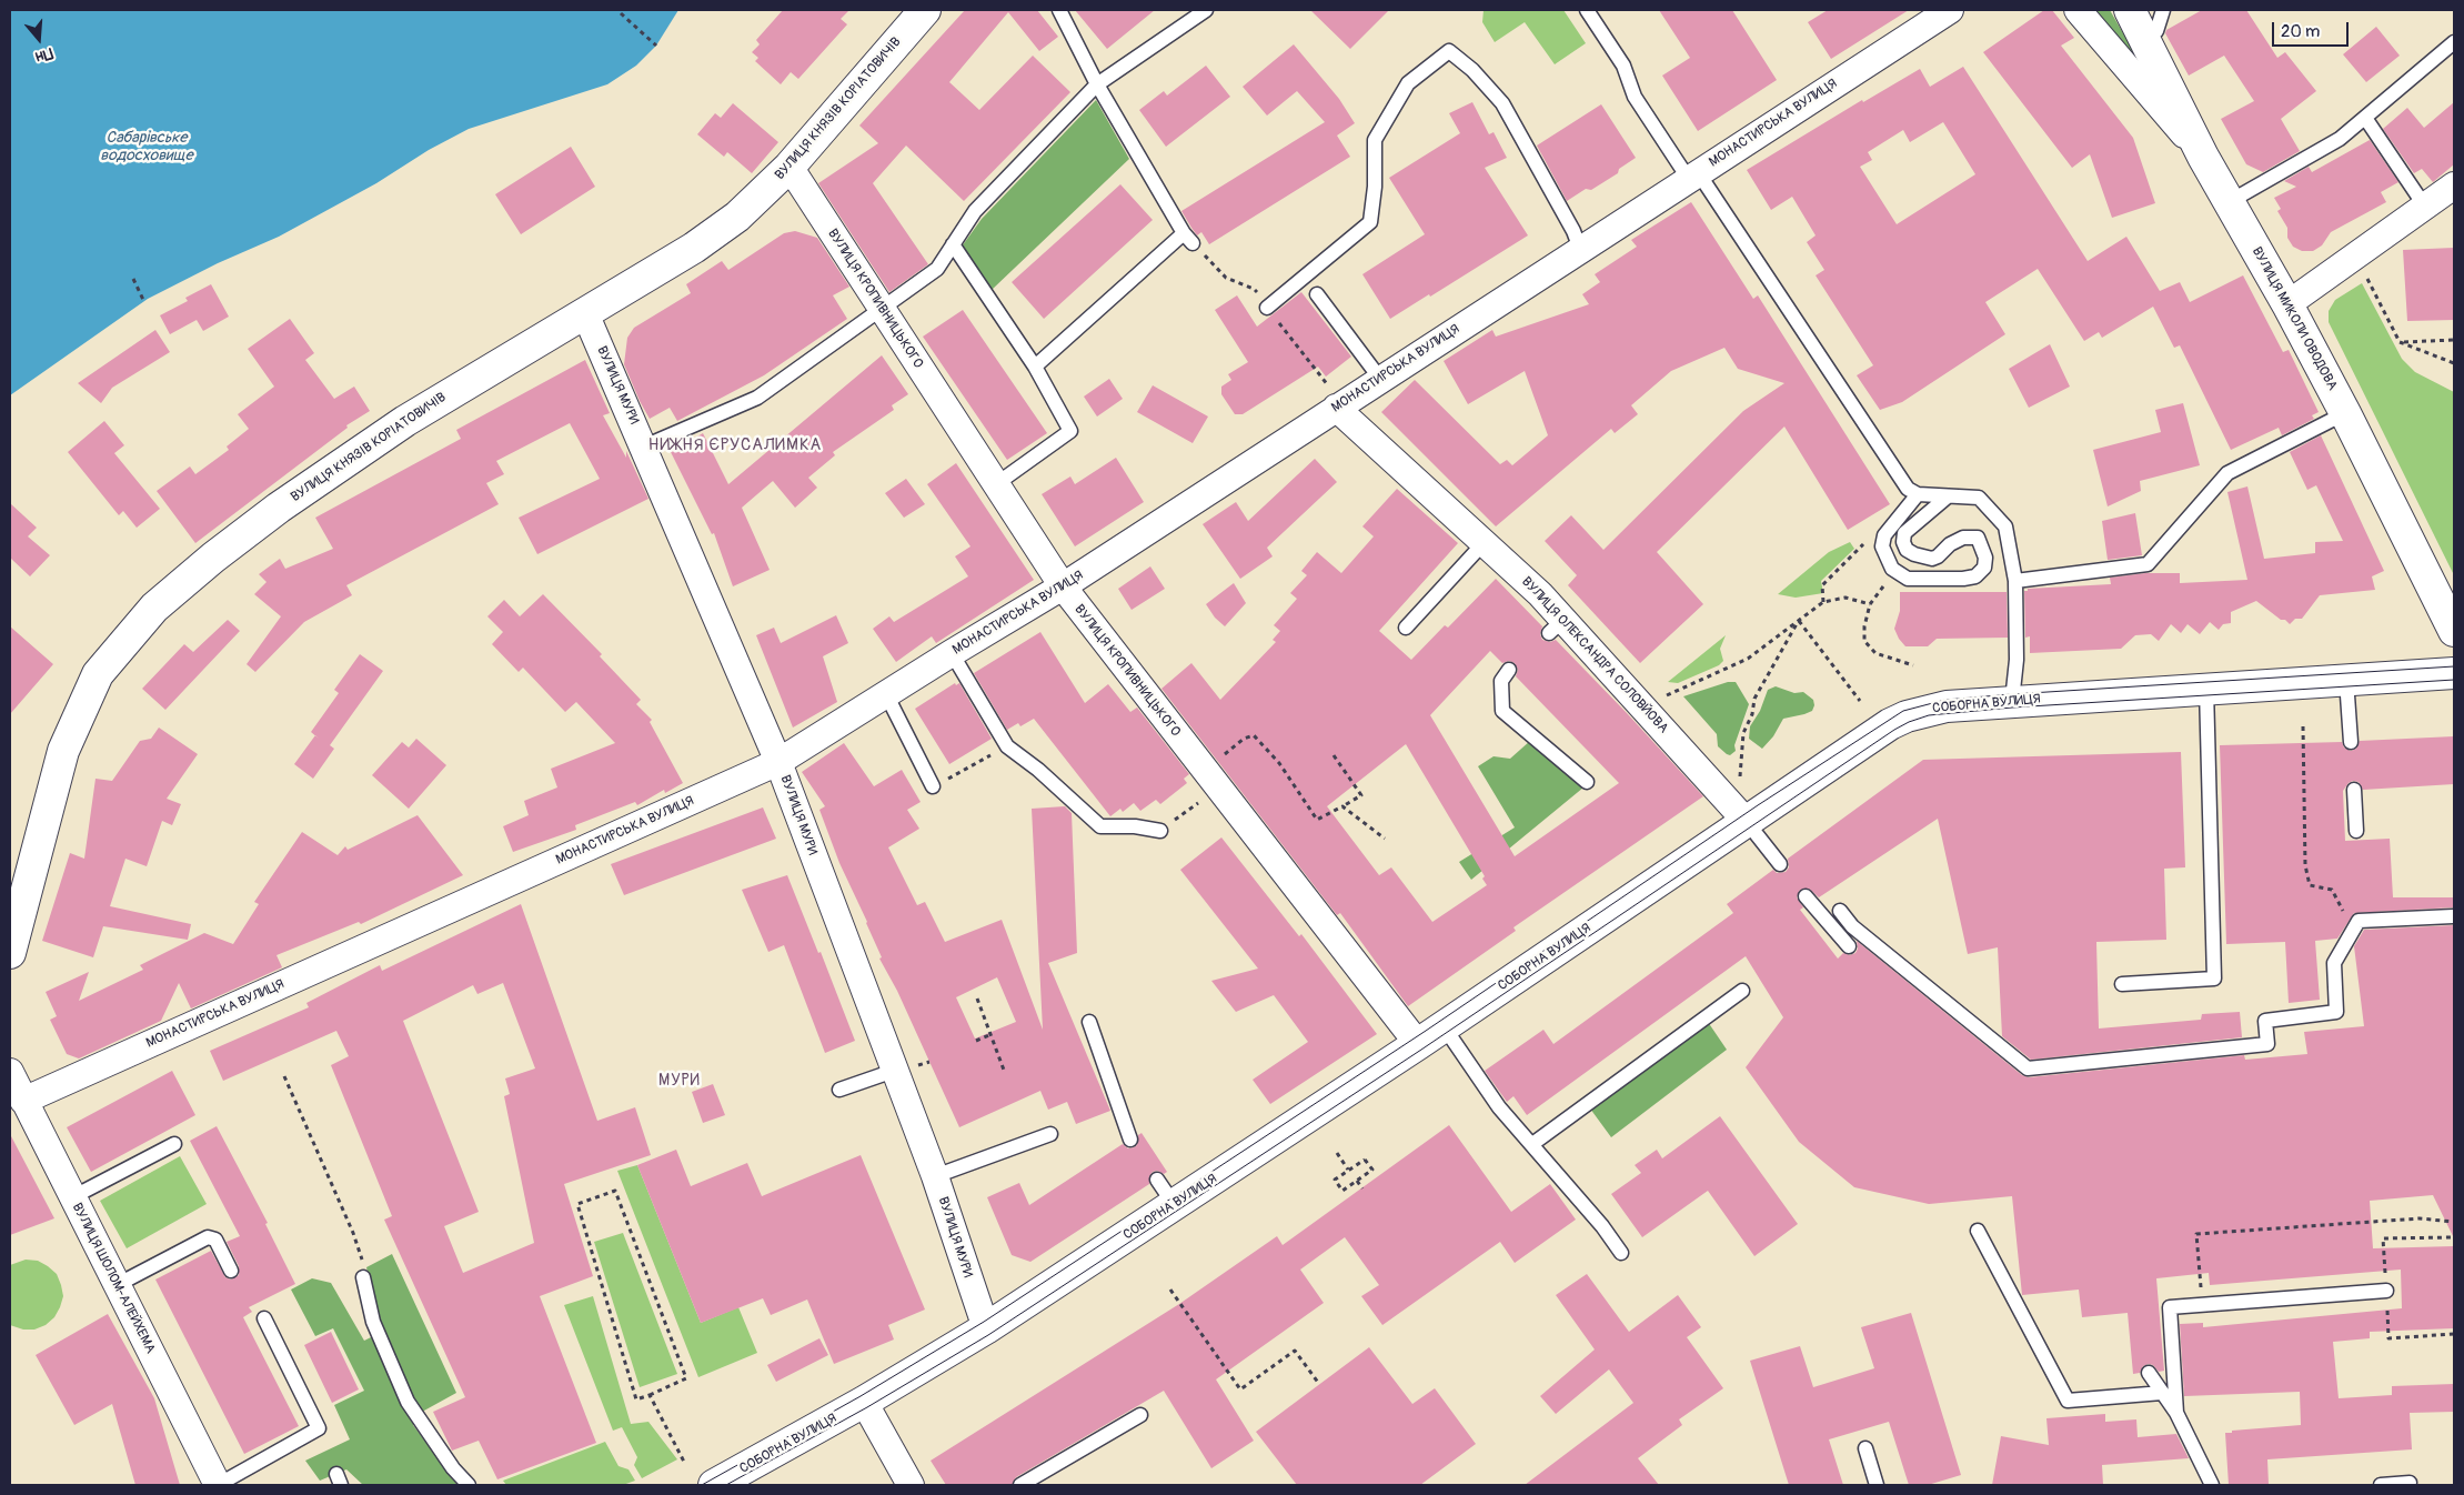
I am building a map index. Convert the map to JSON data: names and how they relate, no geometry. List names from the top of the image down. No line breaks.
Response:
{"streets":{"street":["ВУЛИЦЯ КНЯЗІВ КОРІАТОВИЧІВ","МОНАСТИРСЬКА ВУЛИЦЯ","ВУЛИЦЯ КРОПИВНИЦЬКОГО","ВУЛИЦЯ МИКОЛИ ОВОДОВА","ВУЛИЦЯ МУРИ","ВУЛИЦЯ ОЛЕКСАНДРА СОЛОВЙОВА","СОБОРНА ВУЛИЦЯ","ВУЛИЦЯ ШОЛОМ-АЛЕЙХЕМА"]},"crossings":[["ВУЛИЦЯ КНЯЗІВ КОРІАТОВИЧІВ","ВУЛИЦЯ КРОПИВНИЦЬКОГО"],["ВУЛИЦЯ КНЯЗІВ КОРІАТОВИЧІВ","ВУЛИЦЯ МУРИ"],["МОНАСТИРСЬКА ВУЛИЦЯ","ВУЛИЦЯ КРОПИВНИЦЬКОГО"],["МОНАСТИРСЬКА ВУЛИЦЯ","ВУЛИЦЯ МУРИ"],["МОНАСТИРСЬКА ВУЛИЦЯ","ВУЛИЦЯ ОЛЕКСАНДРА СОЛОВЙОВА"],["МОНАСТИРСЬКА ВУЛИЦЯ","ВУЛИЦЯ ШОЛОМ-АЛЕЙХЕМА"],["ВУЛИЦЯ КРОПИВНИЦЬКОГО","СОБОРНА ВУЛИЦЯ"],["ВУЛИЦЯ МУРИ","СОБОРНА ВУЛИЦЯ"],["ВУЛИЦЯ ОЛЕКСАНДРА СОЛОВЙОВА","СОБОРНА ВУЛИЦЯ"]],"districts":["НИЖНЯ ЄРУСАЛИМКА","МУРИ"],"water":["Сабарівське водосховище"],"scale_bar":"20 m","north":"bottom"}
